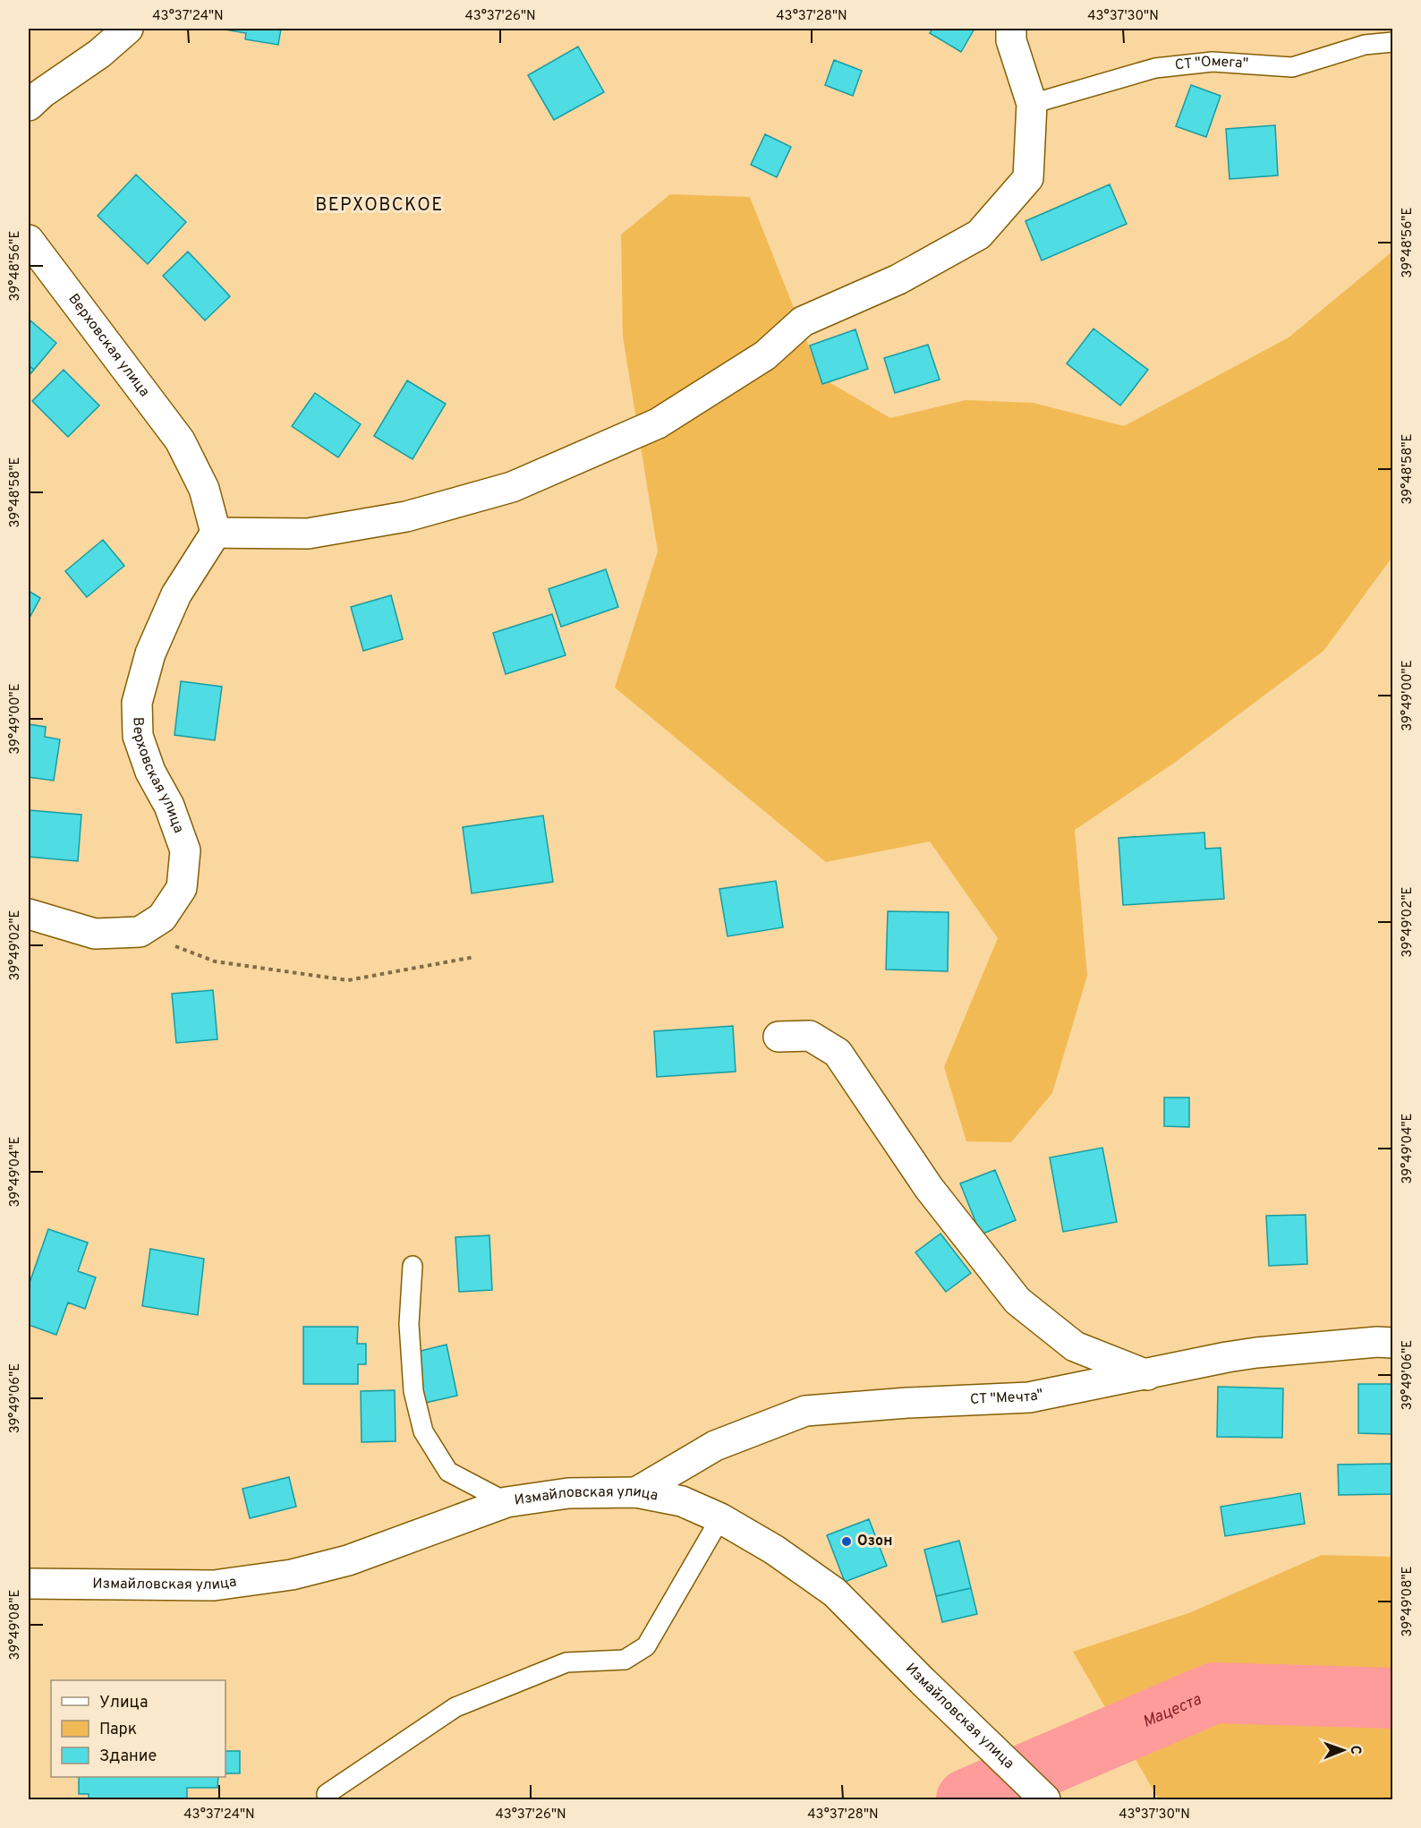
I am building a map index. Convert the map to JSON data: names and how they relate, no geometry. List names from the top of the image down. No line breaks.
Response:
{"streets":{"street":["Верховская улица","СТ \"Мечта\"","Измайловская улица"],"lane":["СТ \"Омега\""]},"crossings":[["СТ \"Мечта\"","Измайловская улица"]],"districts":["ВЕРХОВСКОЕ"],"water":["Мацеста"],"places":["Озон"],"legend":["Улица","Парк","Здание"],"north":"right","coordinates":["43°37'24\"N","43°37'26\"N","43°37'28\"N","43°37'30\"N","39°48'56\"E","39°48'58\"E","39°49'00\"E","39°49'02\"E","39°49'04\"E","39°49'06\"E","39°49'08\"E"]}
